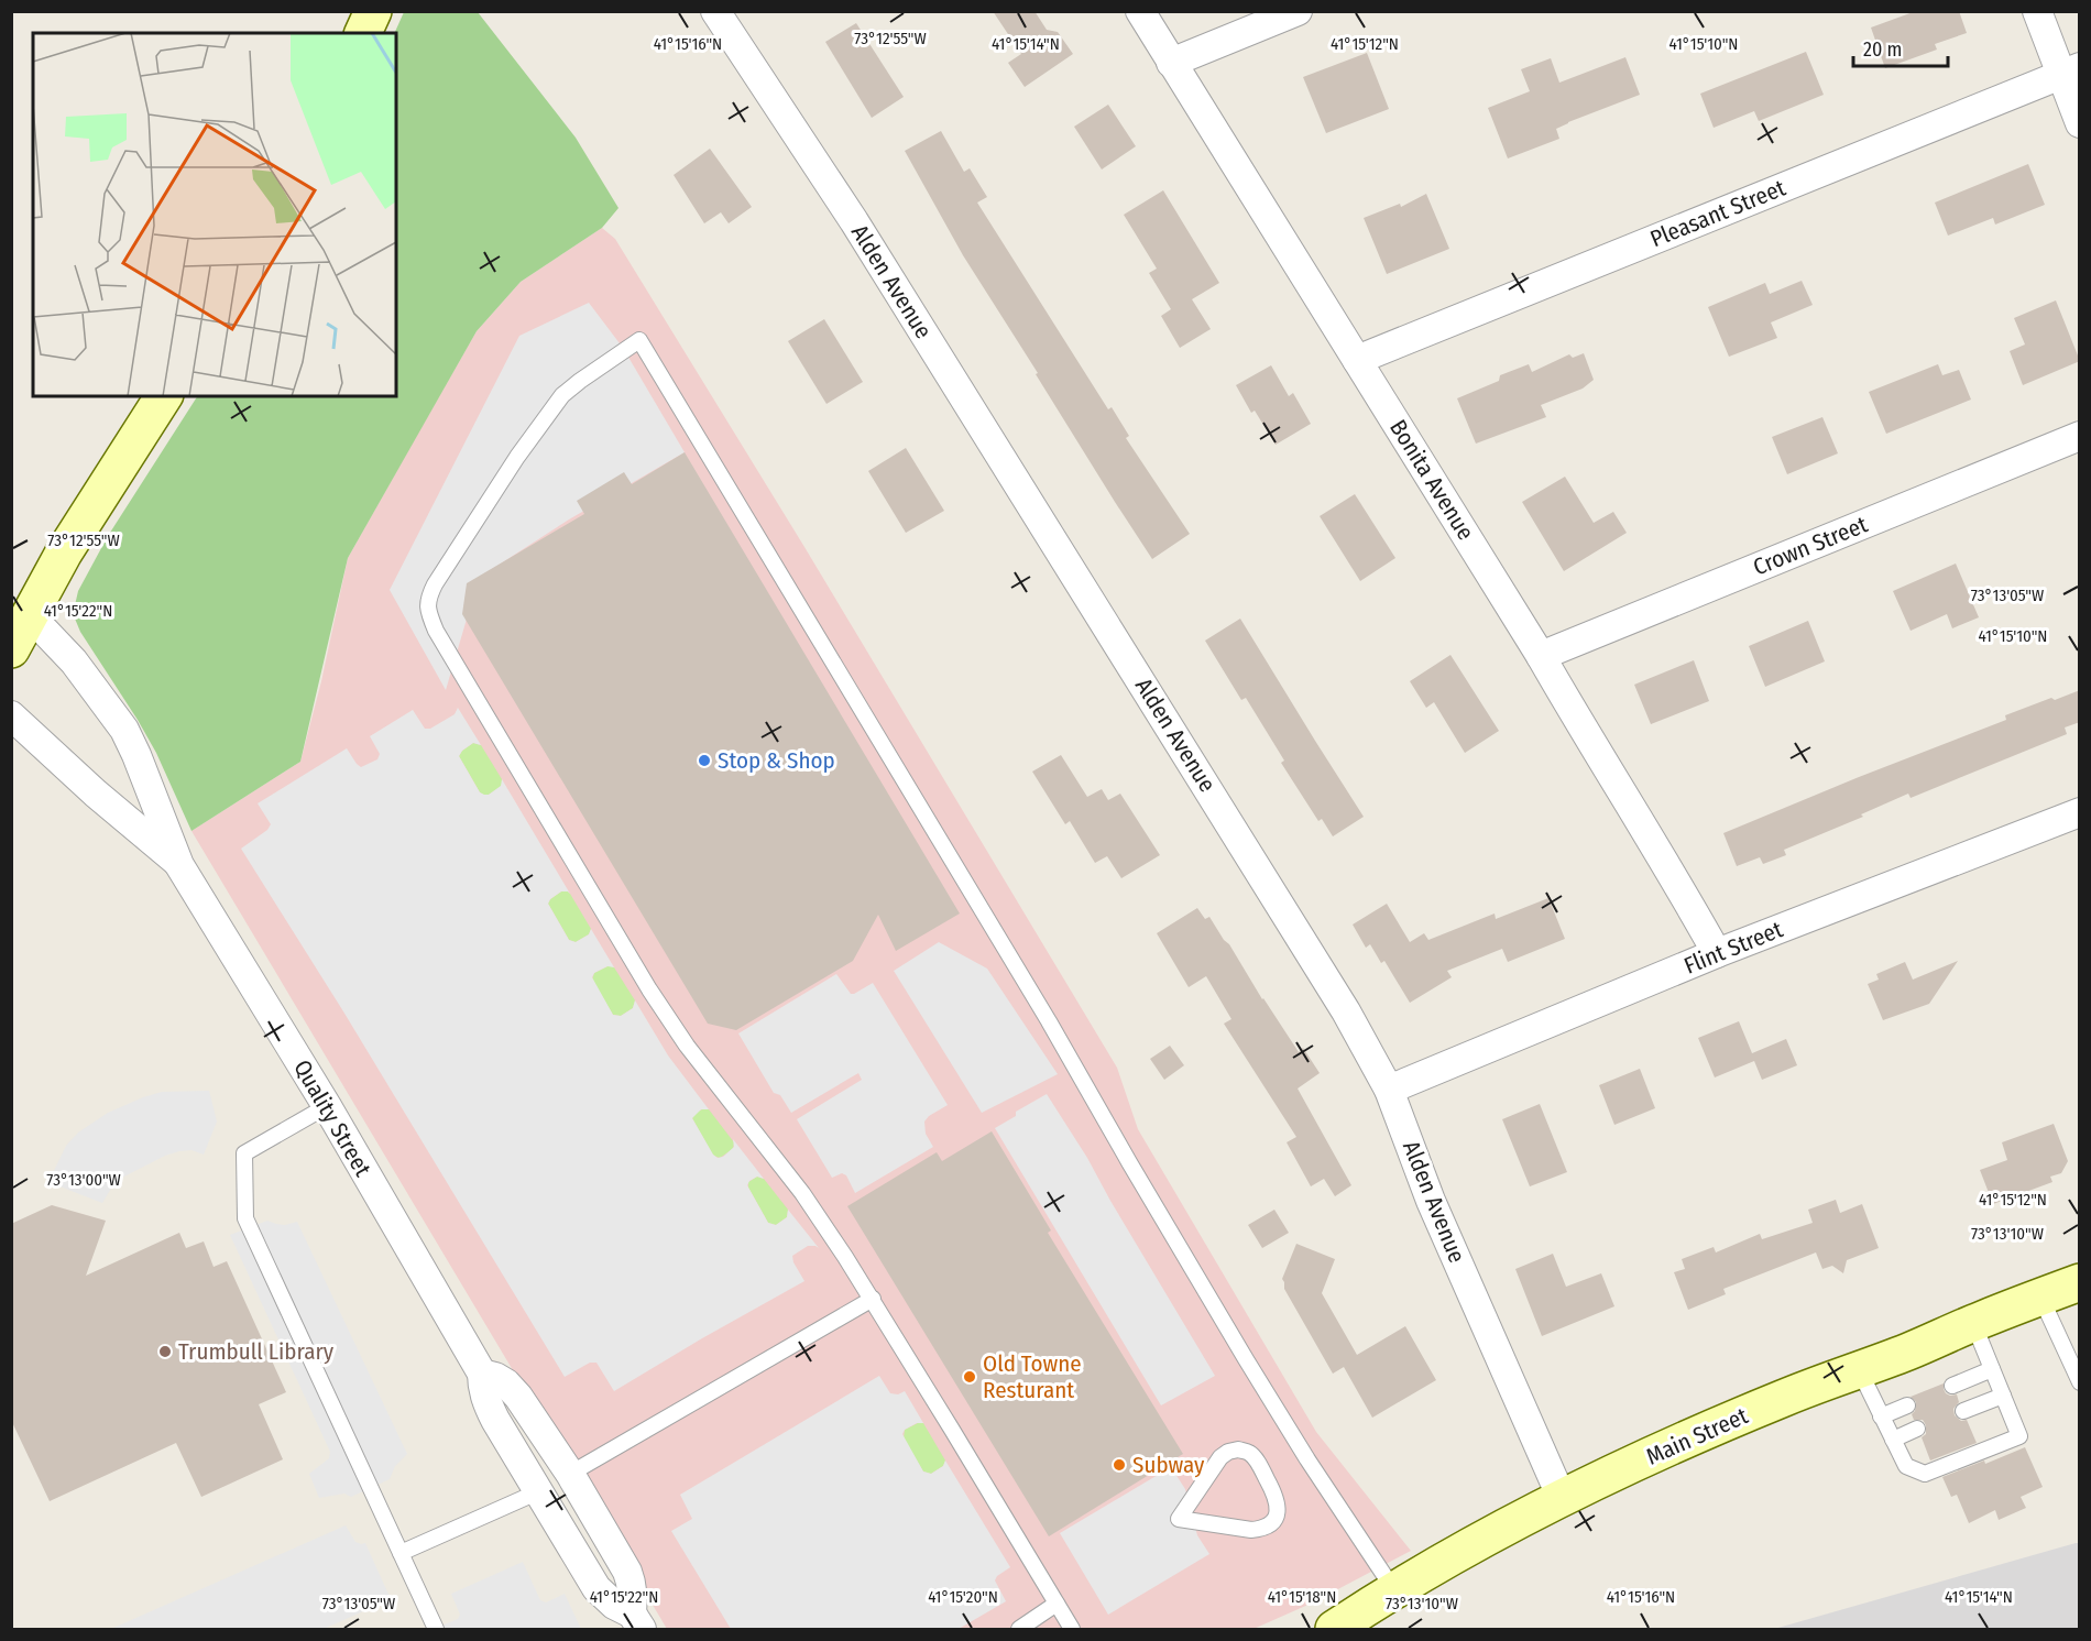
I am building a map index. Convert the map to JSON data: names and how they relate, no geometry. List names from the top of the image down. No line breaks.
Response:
{"streets":{"main road":["Main Street"],"street":["Pleasant Street","Alden Avenue","Bonita Avenue","Crown Street","Flint Street","Quality Street"]},"crossings":[["Pleasant Street","Bonita Avenue"],["Alden Avenue","Flint Street"],["Alden Avenue","Main Street"],["Bonita Avenue","Crown Street"],["Bonita Avenue","Flint Street"]],"places":["Stop & Shop","Trumbull Library","Old Towne Resturant","Subway"],"scale_bar":"20 m","coordinates":["73°12'55\"W","41°15'16\"N","41°15'14\"N","41°15'12\"N","41°15'10\"N","73°13'05\"W","41°15'22\"N","73°13'00\"W","73°13'10\"W","41°15'20\"N","41°15'18\"N"]}
